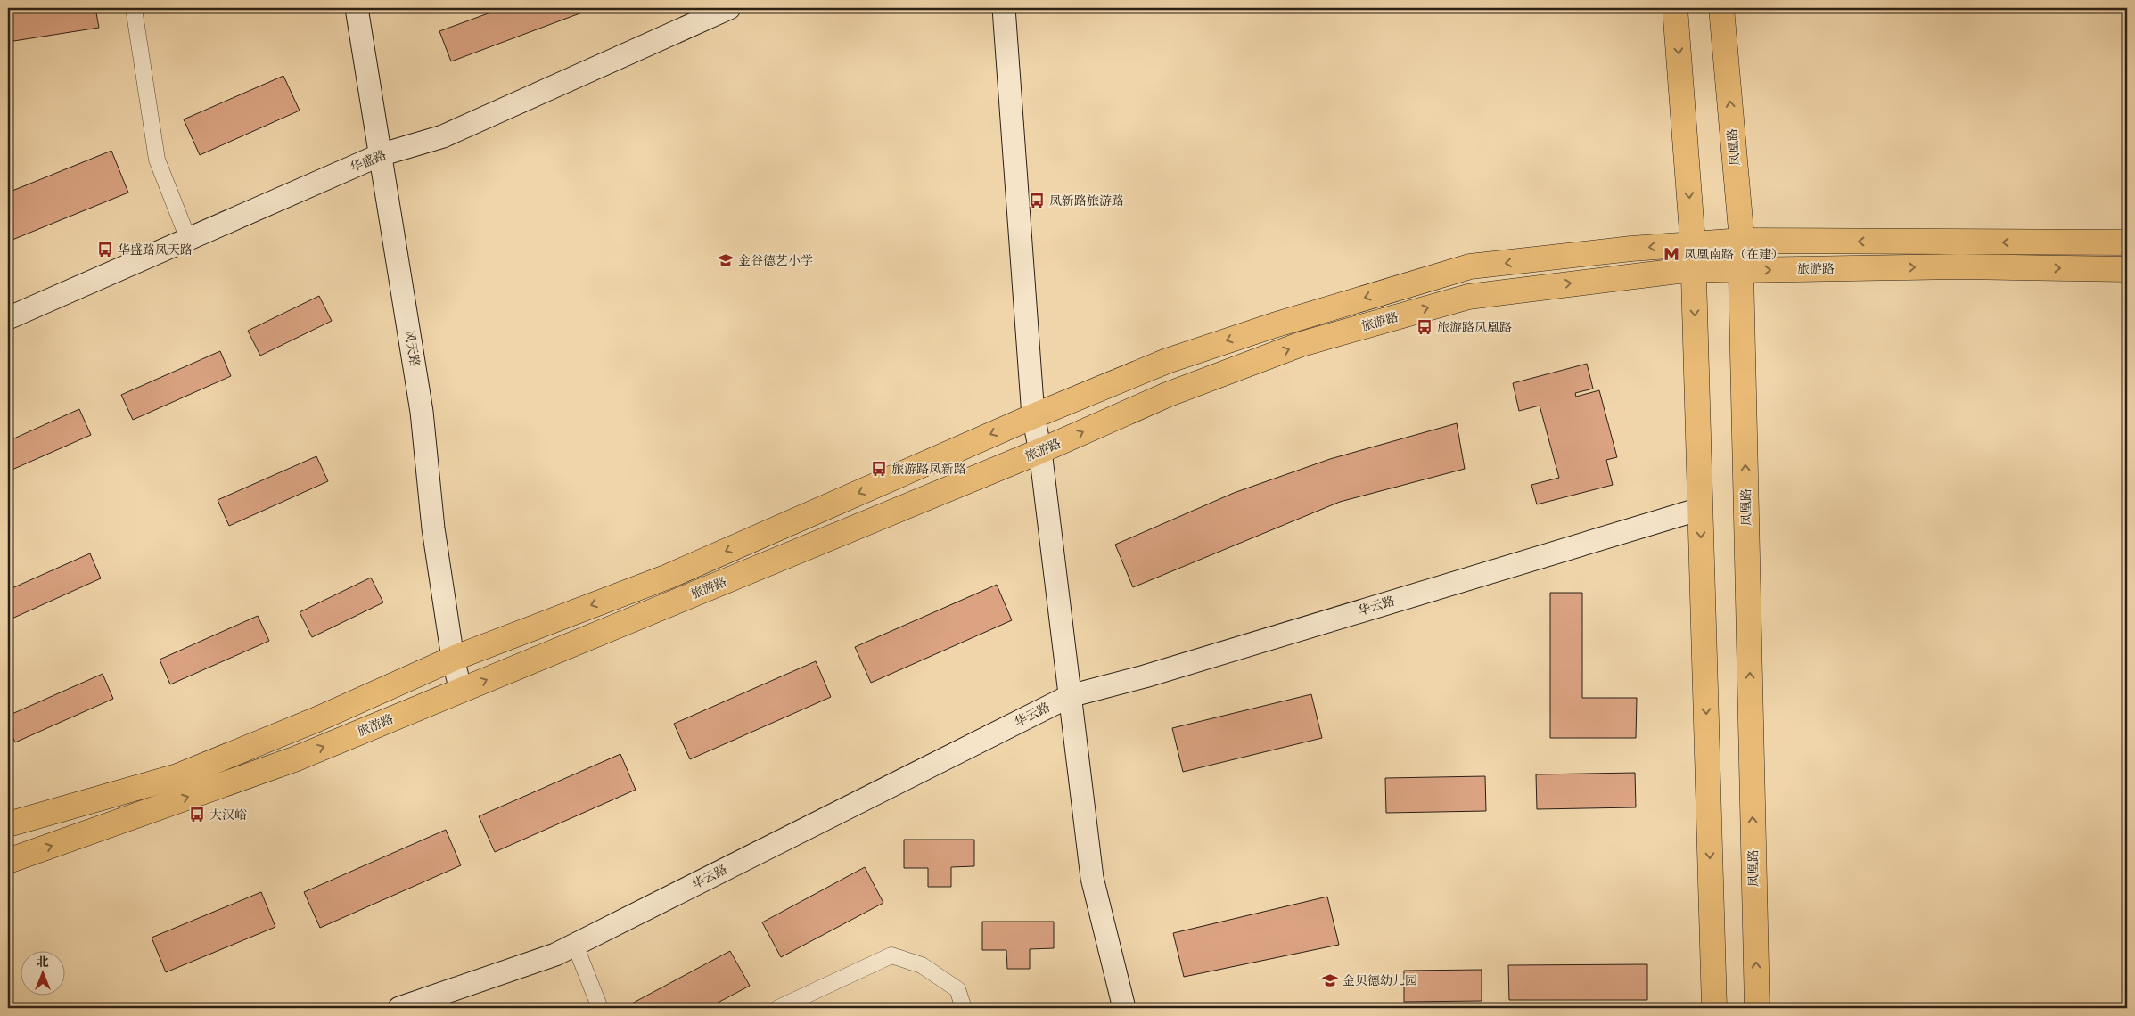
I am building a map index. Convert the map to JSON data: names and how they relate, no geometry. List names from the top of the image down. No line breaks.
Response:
{"streets":{"main road":["凤凰路","旅游路"],"street":["华盛路","风天路","华云路"]},"crossings":[["凤凰路","旅游路"],["华盛路","风天路"],["旅游路","风天路"]],"places":{"bus stop":["凤新路旅游路","华盛路凤天路","旅游路凤凰路","旅游路凤新路","大汉峪"],"metro station":["凤凰南路（在建）"],"school or university":["金谷德艺小学","金贝德幼儿园"]},"north":"top"}
